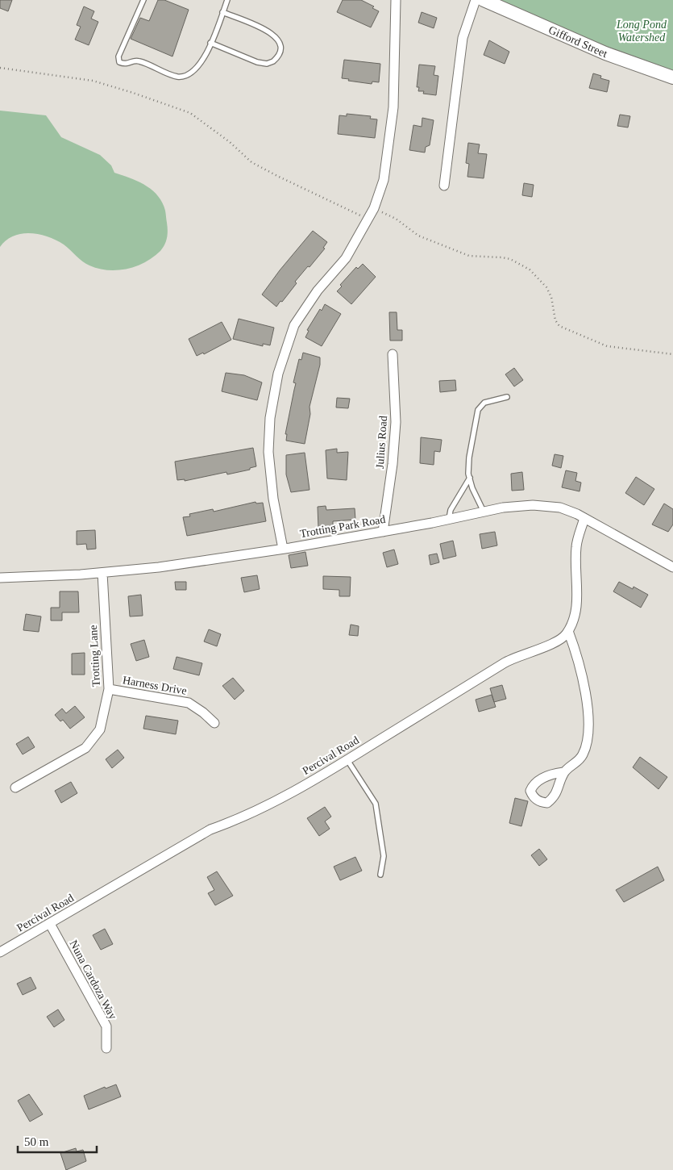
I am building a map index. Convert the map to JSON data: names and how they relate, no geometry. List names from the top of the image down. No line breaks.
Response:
{"streets":{"main road":["Gifford Street"],"street":["Julius Road","Trotting Park Road","Trotting Lane","Harness Drive","Percival Road","Nuna Cardoza Way"]},"crossings":[["Julius Road","Trotting Park Road"],["Trotting Park Road","Trotting Lane"],["Trotting Lane","Harness Drive"],["Percival Road","Nuna Cardoza Way"]],"parks":["Long Pond Watershed"],"scale_bar":"50 m"}
